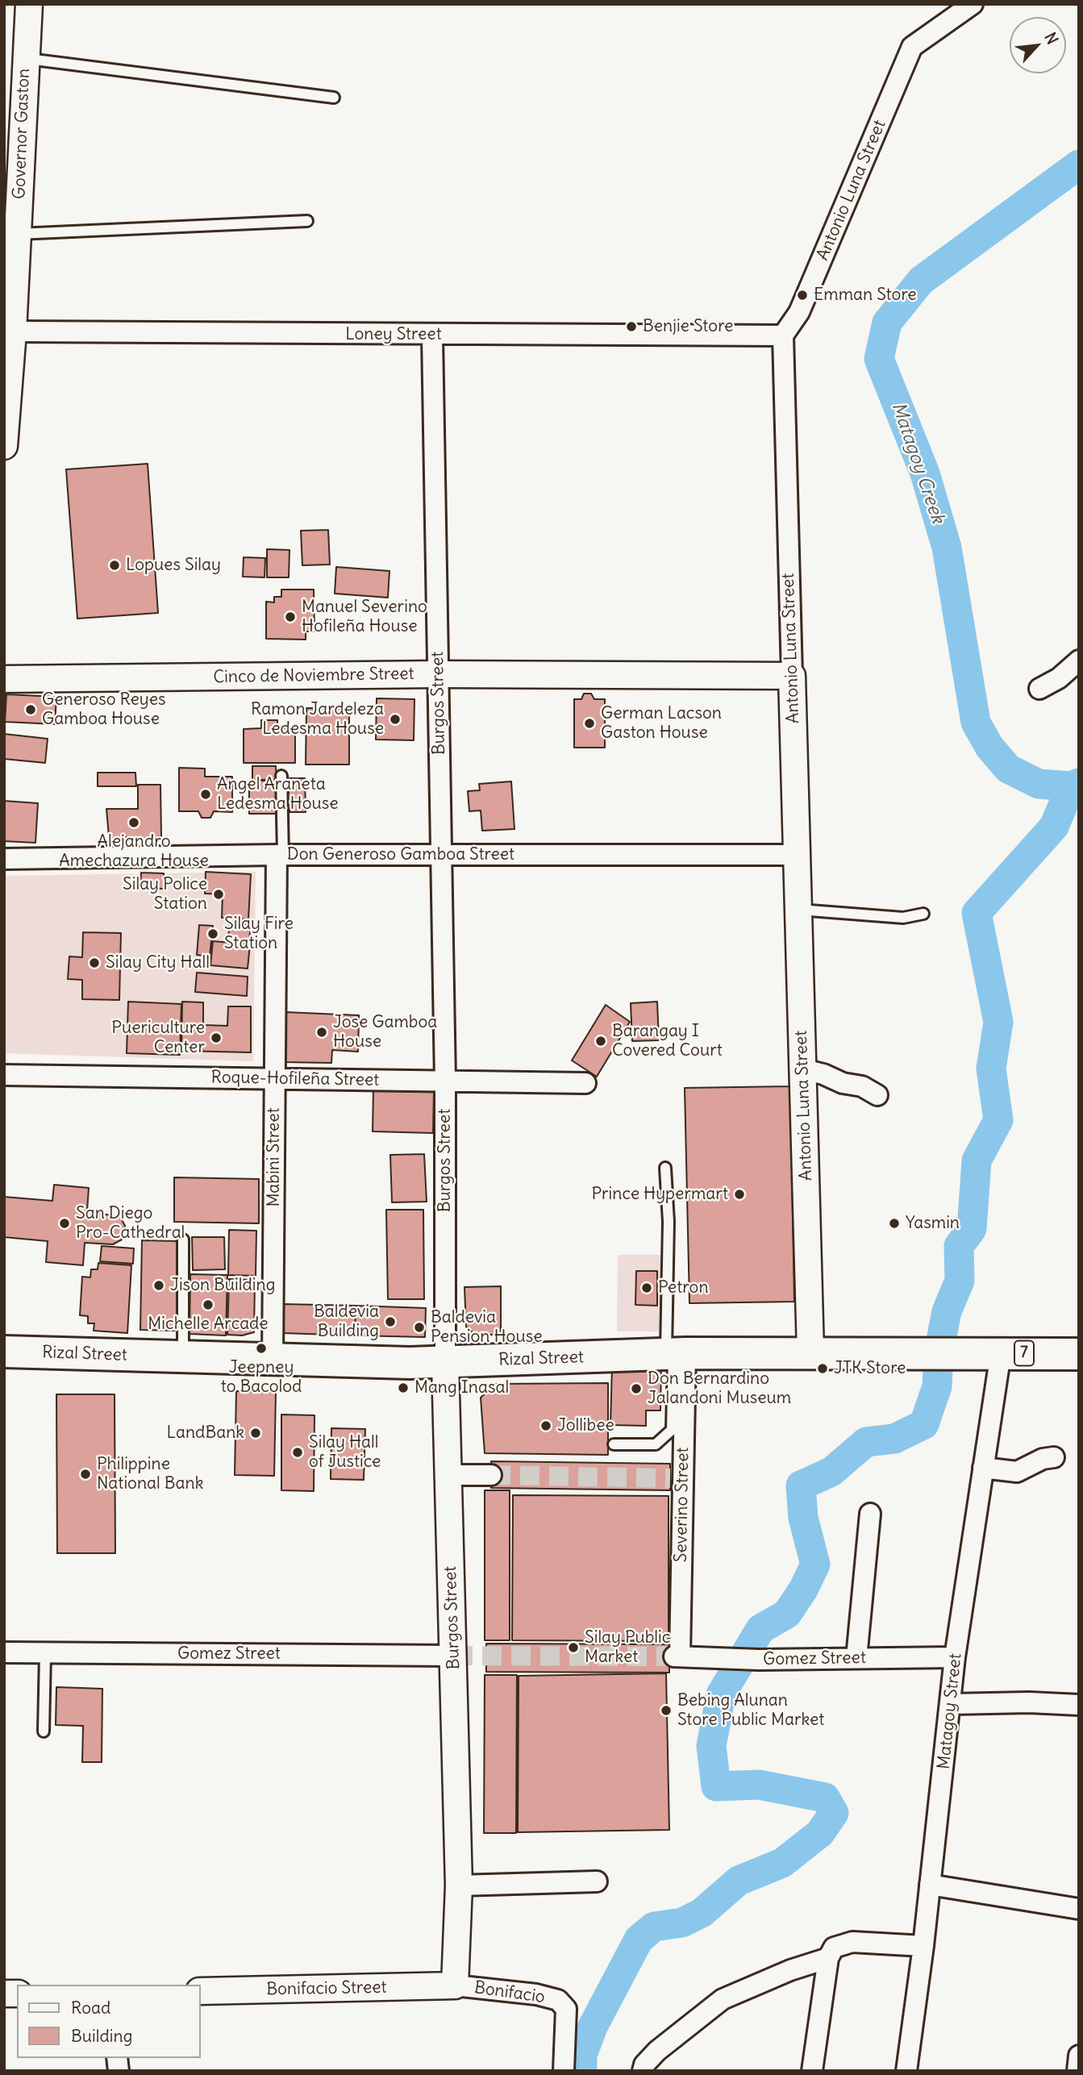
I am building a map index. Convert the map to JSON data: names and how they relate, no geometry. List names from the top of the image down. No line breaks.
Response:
{"streets":{"main road":["7","Rizal Street"],"street":["Governor Gaston","Antonio Luna Street","Loney Street","Cinco de Noviembre Street","Burgos Street","Don Generoso Gamboa Street","Roque-Hofileña Street","Mabini Street","Severino Street","Gomez Street","Matagoy Street","Bonifacio Street","Bonifacio"]},"crossings":[["Governor Gaston","Loney Street"],["Antonio Luna Street","Loney Street"],["Antonio Luna Street","Cinco de Noviembre Street"],["Antonio Luna Street","Don Generoso Gamboa Street"],["Antonio Luna Street","Rizal Street"],["Loney Street","Burgos Street"],["Cinco de Noviembre Street","Burgos Street"],["Burgos Street","Don Generoso Gamboa Street"],["Burgos Street","Roque-Hofileña Street"],["Burgos Street","Rizal Street"],["Burgos Street","Gomez Street"],["Burgos Street","Bonifacio Street"],["Burgos Street","Bonifacio"],["Don Generoso Gamboa Street","Mabini Street"],["Roque-Hofileña Street","Mabini Street"],["Mabini Street","Rizal Street"],["Rizal Street","Severino Street"],["Rizal Street","Matagoy Street"],["Severino Street","Gomez Street"],["Gomez Street","Matagoy Street"],["Bonifacio Street","Bonifacio"]],"water":["Matagoy Creek"],"places":["Emman Store","Benjie Store","Lopues Silay","Manuel Severino Hofileña House","Generoso Reyes Gamboa House","Ramon Jardeleza Ledesma House","German Lacson Gaston House","Angel Araneta Ledesma House","Alejandro Amechazura House","Silay Police Station","Silay Fire Station","Silay City Hall","Jose Gamboa House","Puericulture Center","Barangay I Covered Court","Prince Hypermart","San Diego Pro-Cathedral","Yasmin","Jison Building","Petron","Michelle Arcade","Baldevia Building","Baldevia Pension House","Jeepney to Bacolod","JTK Store","Mang Inasal","Don Bernardino Jalandoni Museum","Jollibee","LandBank","Silay Hall of Justice","Philippine National Bank","Silay Public Market","Bebing Alunan Store Public Market"],"legend":["Road","Building"],"north":"top right"}
